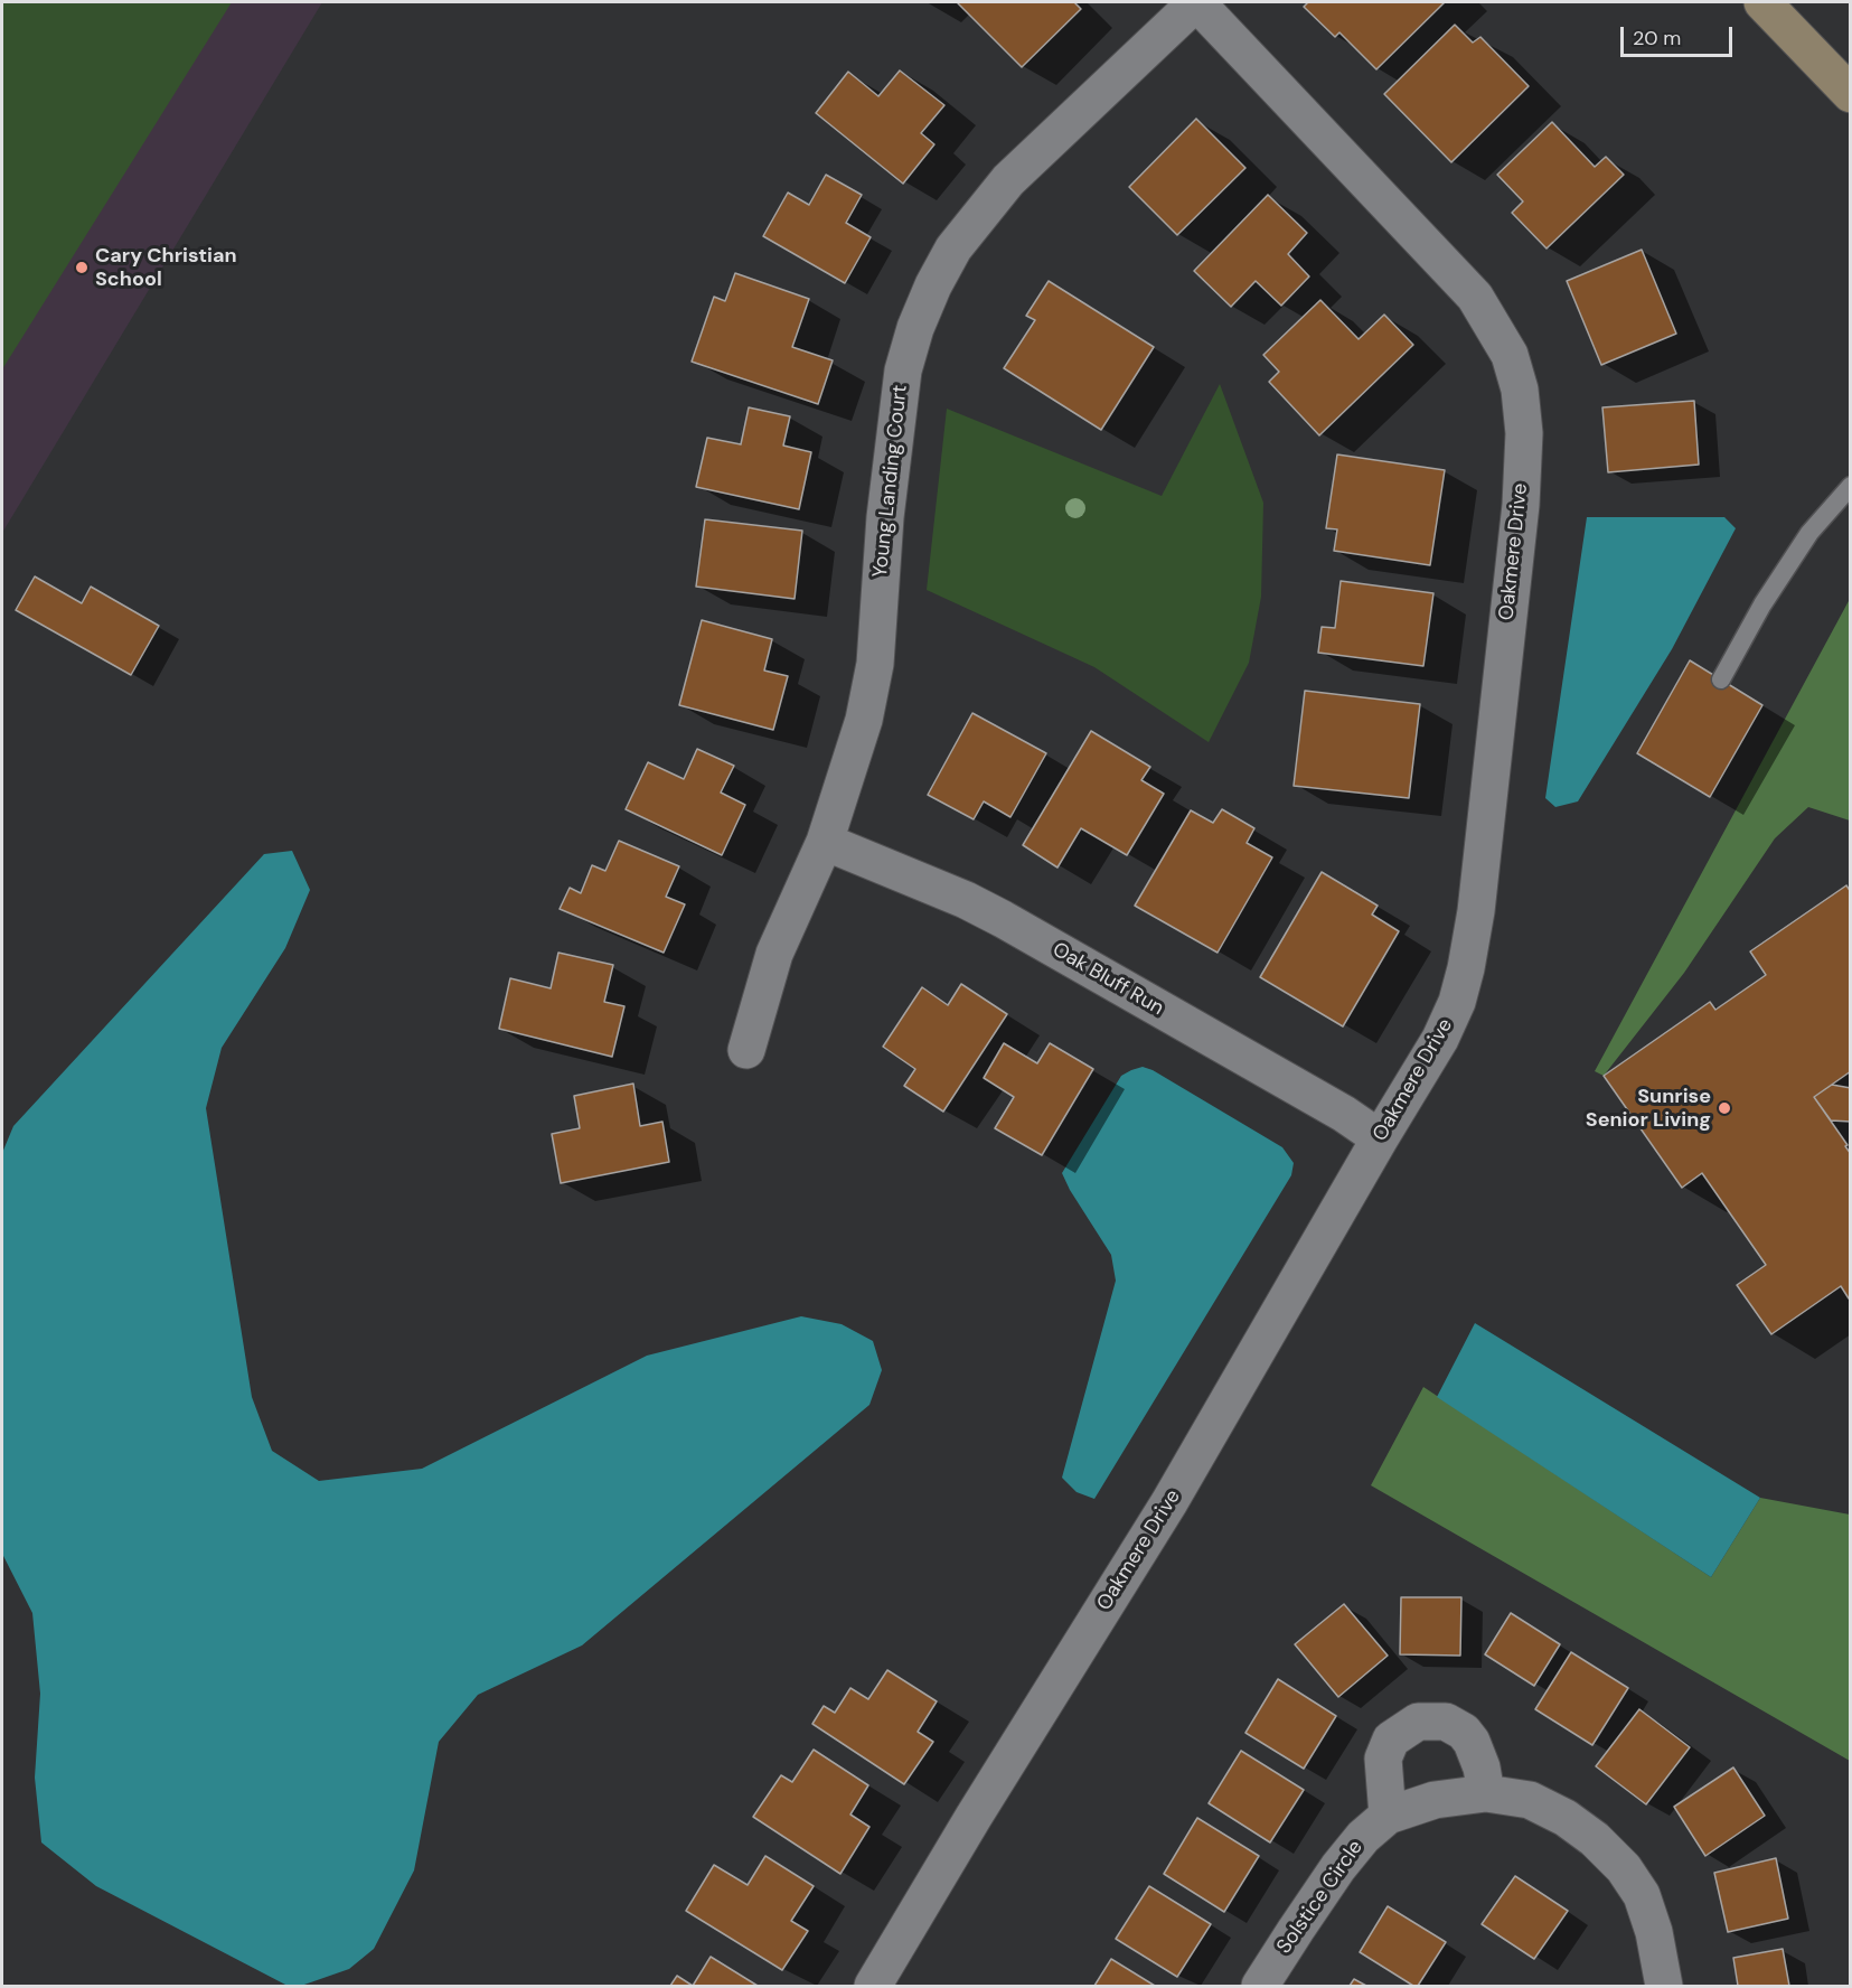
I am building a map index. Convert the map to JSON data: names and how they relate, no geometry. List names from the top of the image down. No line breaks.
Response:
{"streets":{"street":["Young Landing Court","Oakmere Drive","Oak Bluff Run","Solstice Circle"]},"crossings":[["Young Landing Court","Oakmere Drive"],["Young Landing Court","Oak Bluff Run"],["Oakmere Drive","Oak Bluff Run"]],"places":["Cary Christian School","Sunrise Senior Living"],"scale_bar":"20 m"}
